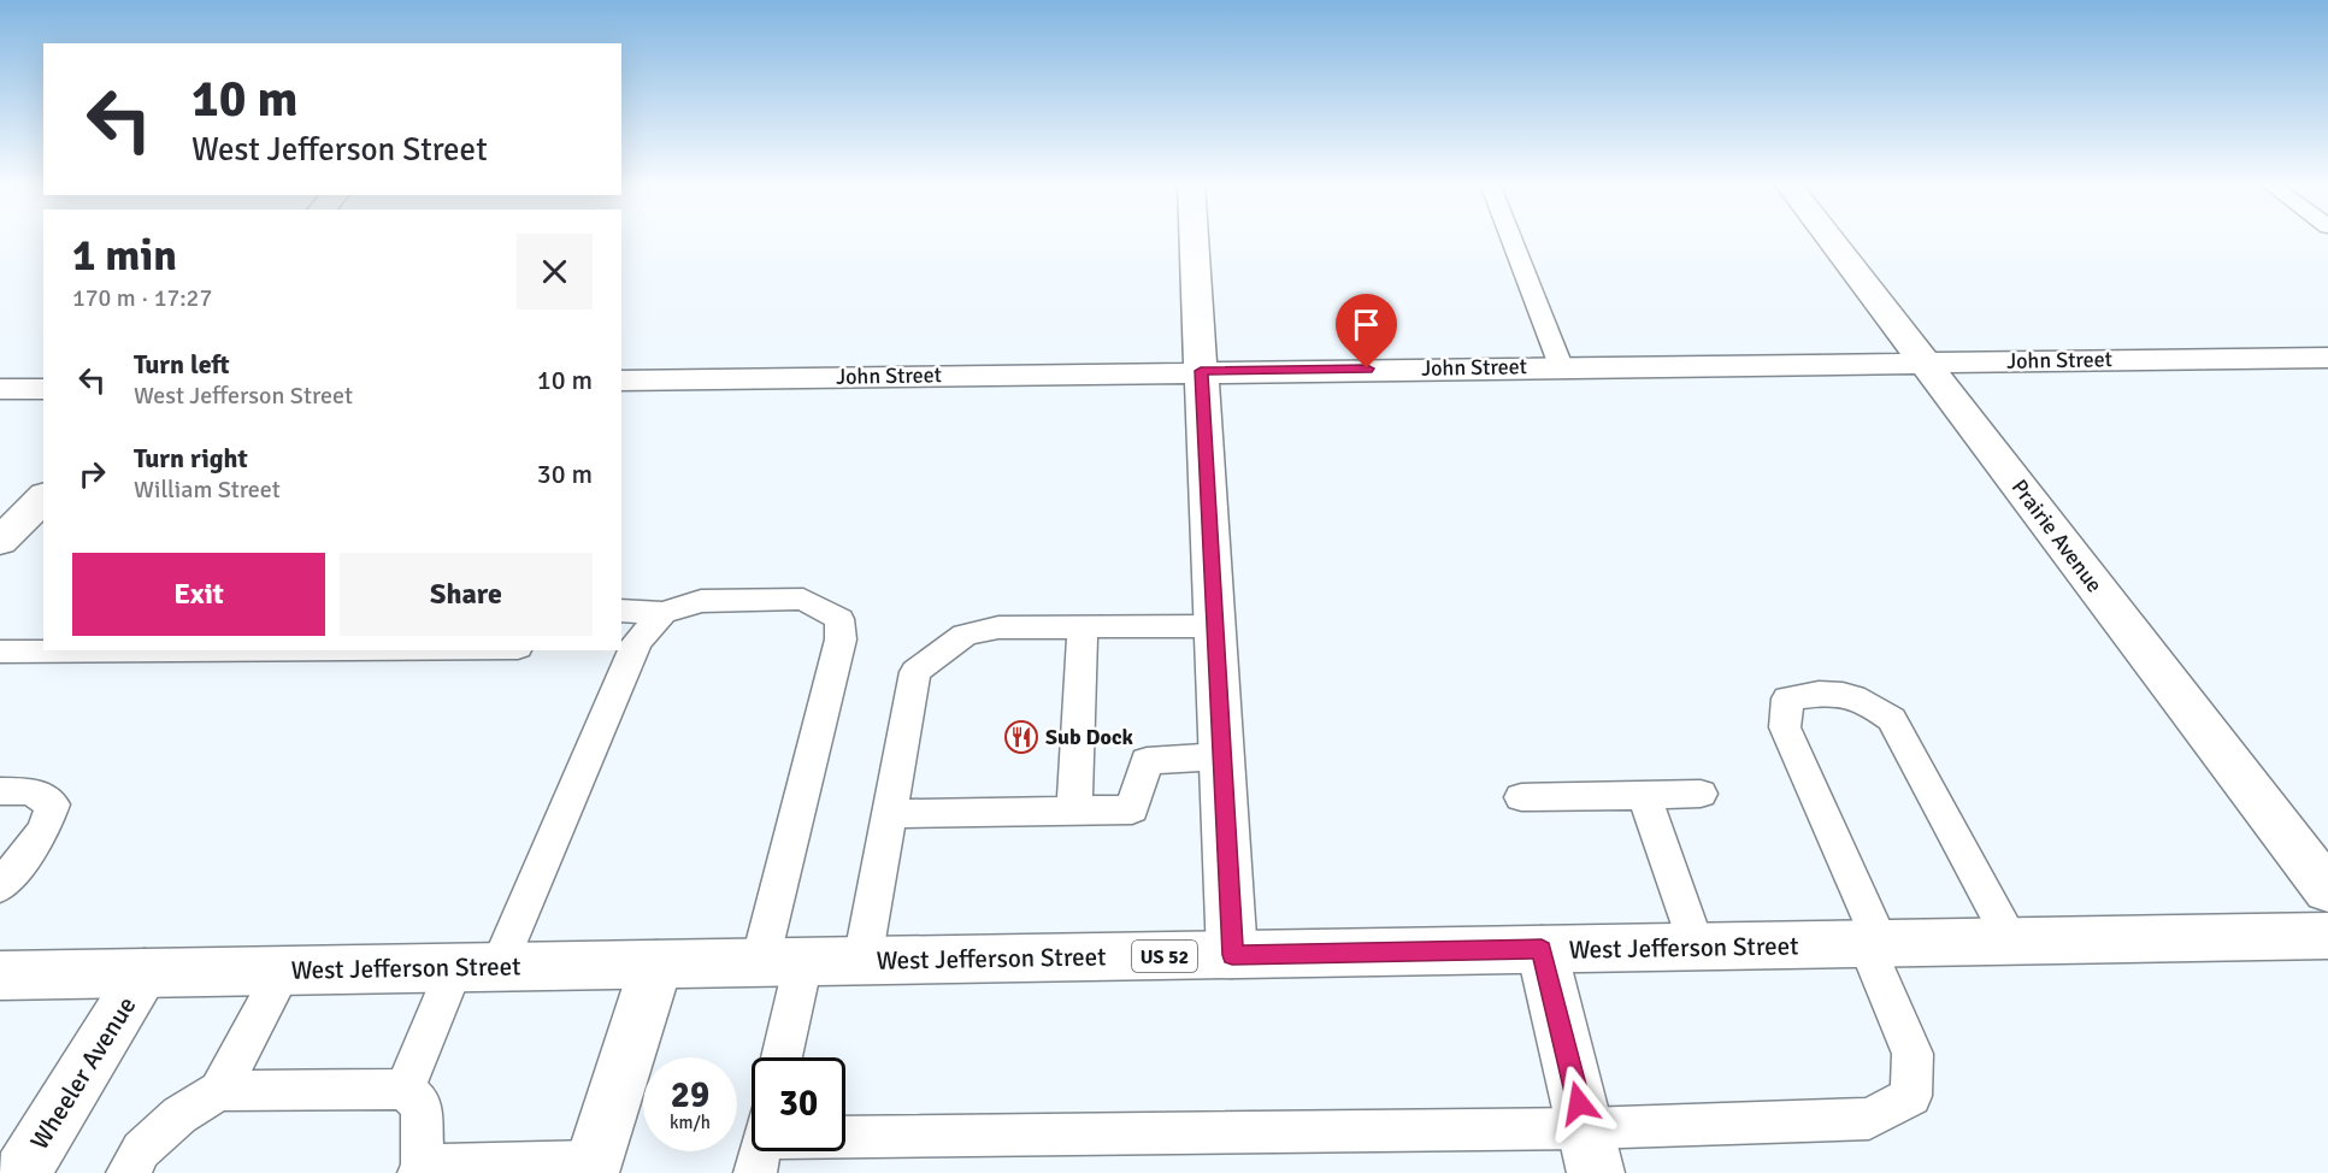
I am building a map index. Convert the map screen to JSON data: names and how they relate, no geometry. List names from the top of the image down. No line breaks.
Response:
{"streets":{"street":["John Street","Prairie Avenue","West Jefferson Street","US 52","Wheeler Avenue"]},"crossings":[["John Street","Prairie Avenue"],["West Jefferson Street","Wheeler Avenue"]],"places":{"restaurant":["Sub Dock"]},"page":{"turn":["10 m","West Jefferson Street"],"heading":["1 min","170 m · 17:27"],"list":[{"name":"Turn left","note":"West Jefferson Street","value":"10 m"},{"name":"Turn right","note":"William Street","value":"30 m"}],"buttons":["Exit","Share"],"speed":"29 km/h","limit":"30"}}
